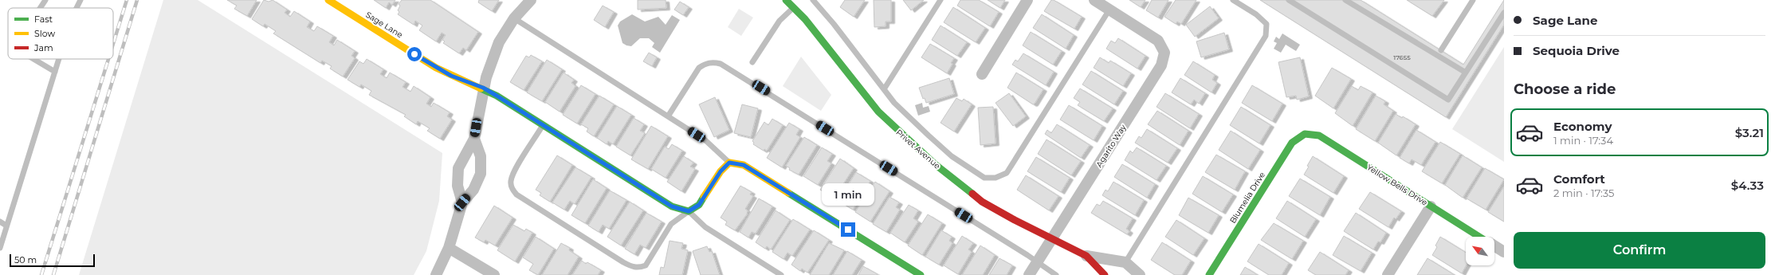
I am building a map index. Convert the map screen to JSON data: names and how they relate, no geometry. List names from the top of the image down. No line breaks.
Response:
{"streets":{"street":["Sage Lane","Agarito Way","Privet Avenue","Yellow Bells Drive","Blumelia Drive"]},"crossings":[["Agarito Way","Privet Avenue"],["Yellow Bells Drive","Blumelia Drive"]],"house_numbers":["17655"],"legend":["Fast","Slow","Jam"],"scale_bar":"50 m","north":"top left","page":{"banner":["Sage Lane","Sequoia Drive"],"heading":"Choose a ride","list":[{"name":"Economy","note":"1 min · 17:34","value":"$3.21"},{"name":"Comfort","note":"2 min · 17:35","value":"$4.33"}],"bubble":"1 min","buttons":"Confirm","scale":"50 m"}}
